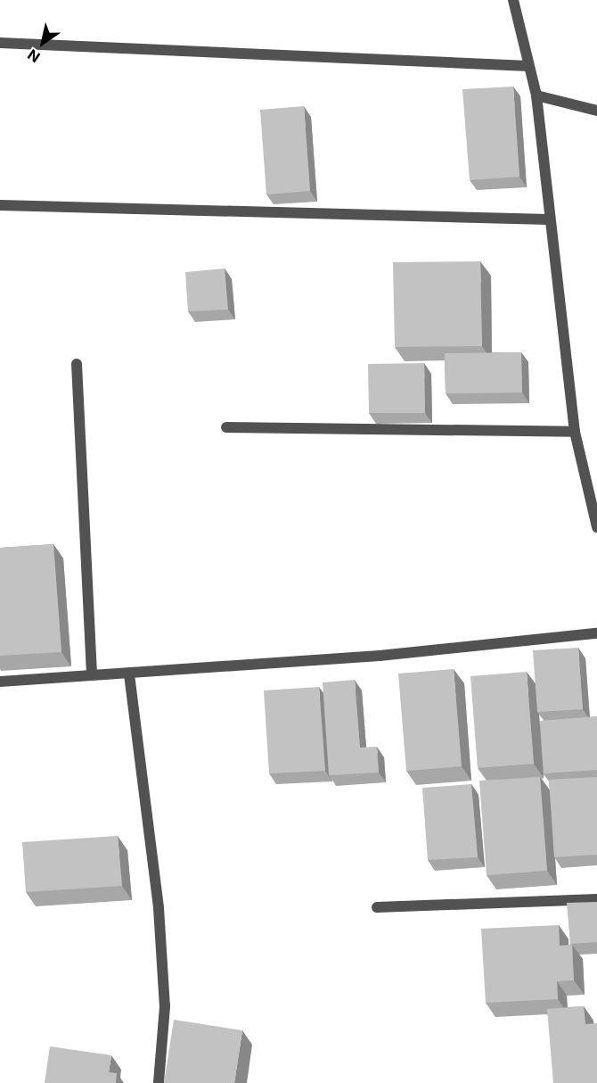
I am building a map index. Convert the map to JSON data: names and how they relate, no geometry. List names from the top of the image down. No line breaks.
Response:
{"north":"bottom left"}
